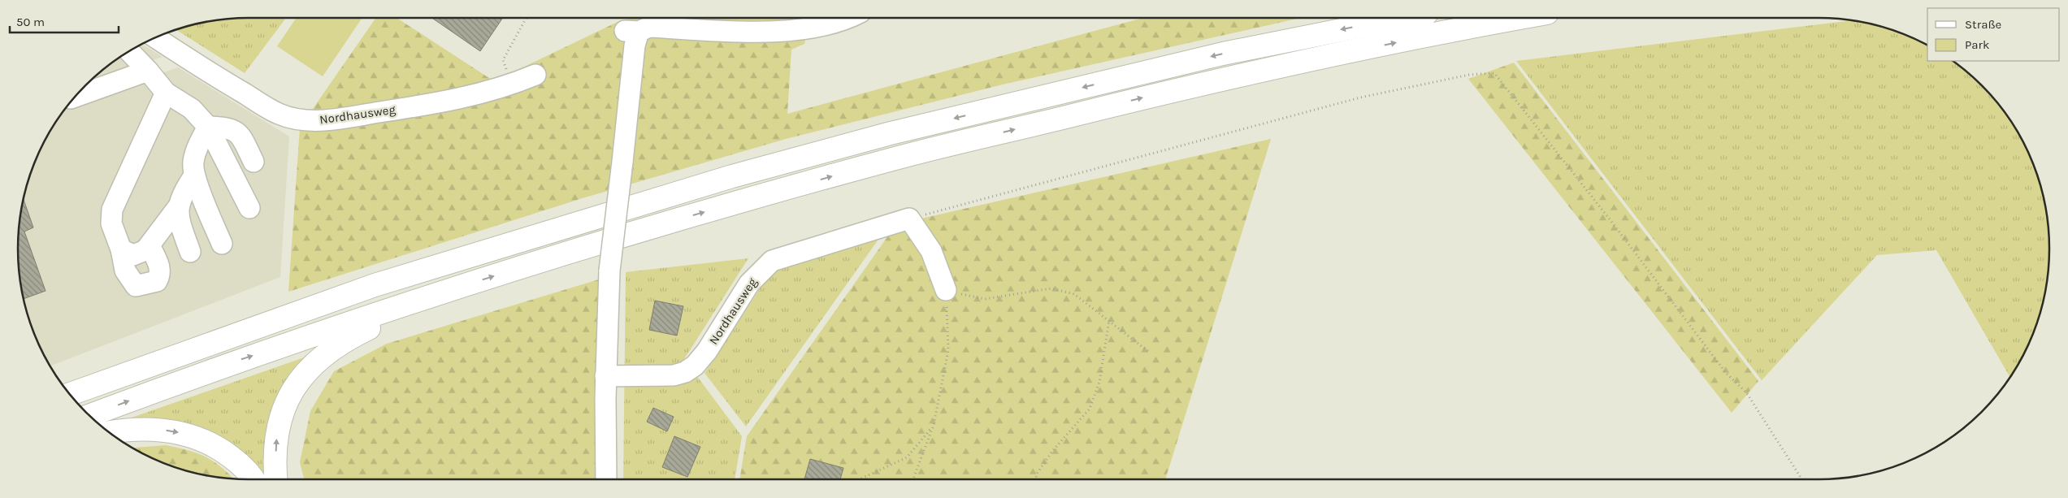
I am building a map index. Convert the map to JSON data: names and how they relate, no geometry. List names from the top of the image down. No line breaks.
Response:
{"streets":{"street":["Nordhausweg"]},"legend":["Straße","Park"],"scale_bar":"50 m"}
